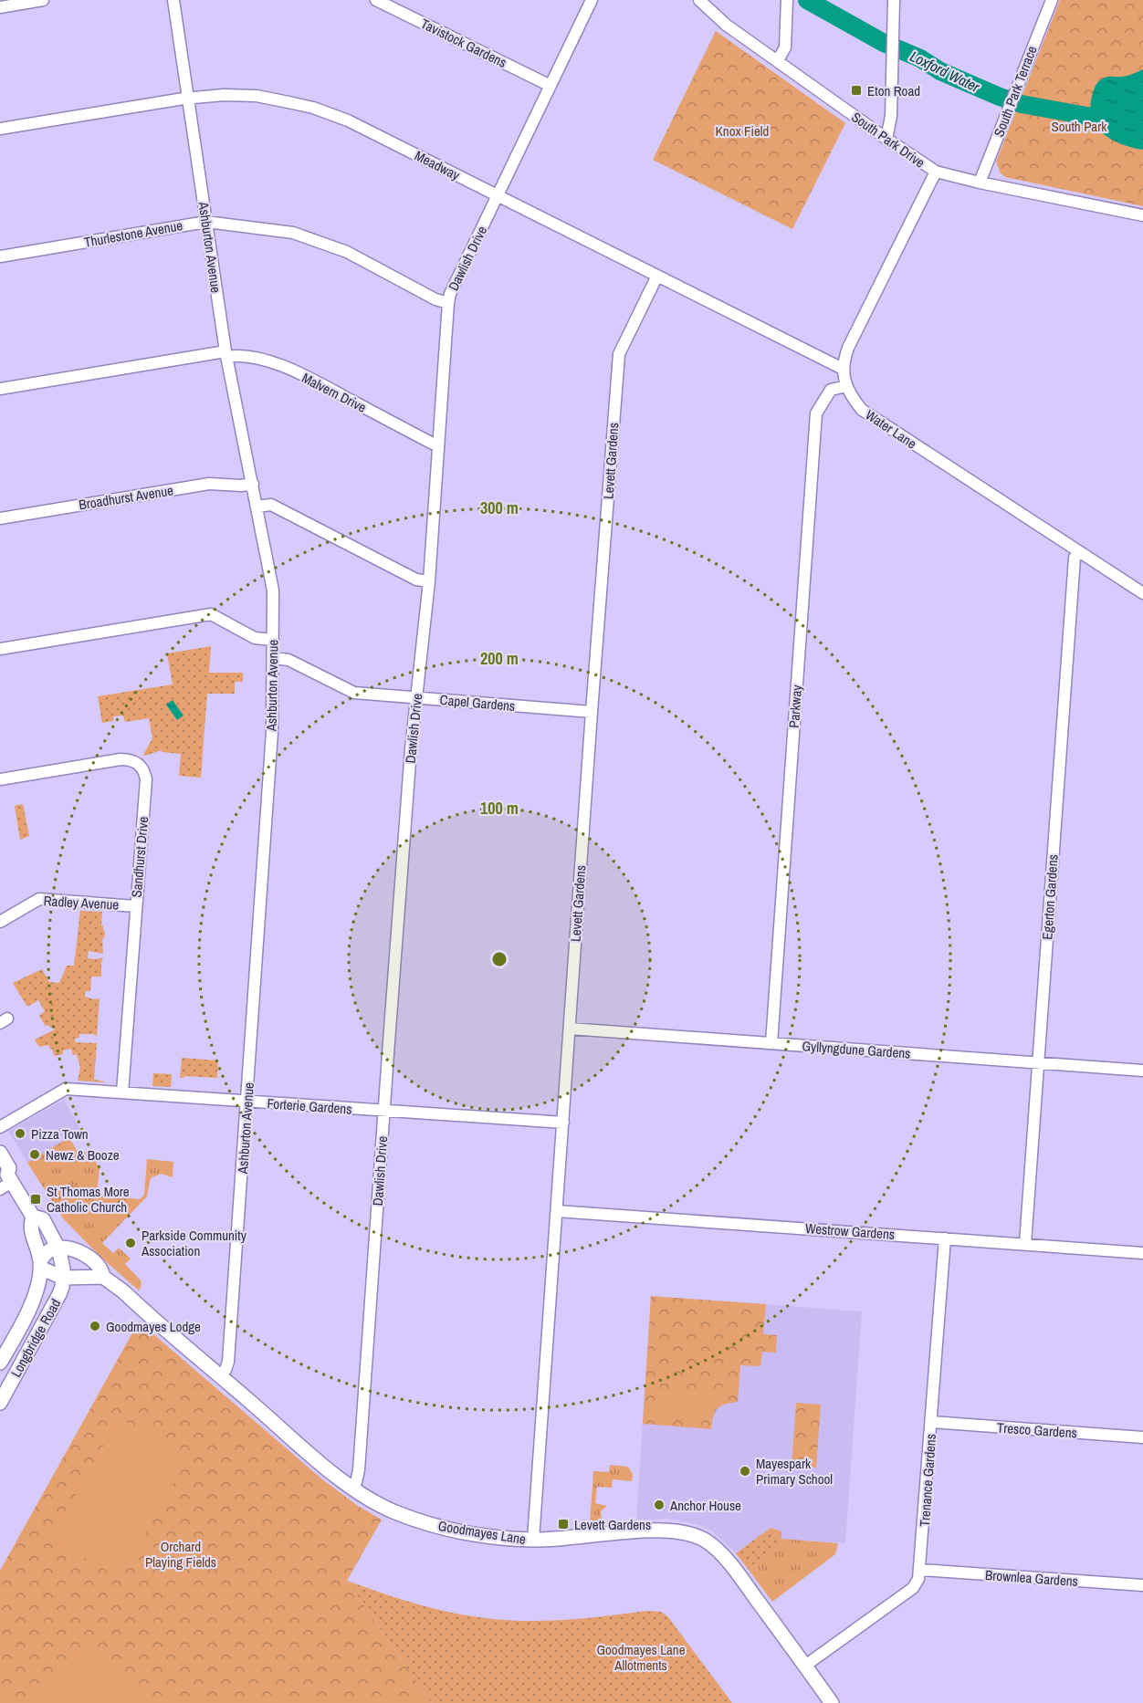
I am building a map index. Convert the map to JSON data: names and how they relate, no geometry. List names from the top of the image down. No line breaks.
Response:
{"streets":{"main road":["Longbridge Road","Goodmayes Lane"],"street":["Tavistock Gardens","South Park Terrace","South Park Drive","Meadway","Thurlestone Avenue","Ashburton Avenue","Dawlish Drive","Malvern Drive","Water Lane","Levett Gardens","Broadhurst Avenue","Capel Gardens","Parkway","Sandhurst Drive","Egerton Gardens","Radley Avenue","Gyllyngdune Gardens","Forterie Gardens","Westrow Gardens","Tresco Gardens","Trenance Gardens","Brownlea Gardens"]},"crossings":[["Tavistock Gardens","Dawlish Drive"],["South Park Terrace","South Park Drive"],["South Park Drive","Water Lane"],["Meadway","Ashburton Avenue"],["Meadway","Dawlish Drive"],["Meadway","Water Lane"],["Meadway","Levett Gardens"],["Thurlestone Avenue","Ashburton Avenue"],["Thurlestone Avenue","Dawlish Drive"],["Ashburton Avenue","Malvern Drive"],["Ashburton Avenue","Broadhurst Avenue"],["Ashburton Avenue","Capel Gardens"],["Ashburton Avenue","Forterie Gardens"],["Ashburton Avenue","Goodmayes Lane"],["Dawlish Drive","Malvern Drive"],["Dawlish Drive","Capel Gardens"],["Dawlish Drive","Forterie Gardens"],["Dawlish Drive","Goodmayes Lane"],["Water Lane","Parkway"],["Water Lane","Egerton Gardens"],["Levett Gardens","Capel Gardens"],["Levett Gardens","Gyllyngdune Gardens"],["Levett Gardens","Forterie Gardens"],["Levett Gardens","Westrow Gardens"],["Levett Gardens","Goodmayes Lane"],["Parkway","Gyllyngdune Gardens"],["Sandhurst Drive","Radley Avenue"],["Sandhurst Drive","Forterie Gardens"],["Egerton Gardens","Gyllyngdune Gardens"],["Egerton Gardens","Westrow Gardens"],["Westrow Gardens","Trenance Gardens"],["Longbridge Road","Goodmayes Lane"],["Tresco Gardens","Trenance Gardens"],["Trenance Gardens","Goodmayes Lane"],["Trenance Gardens","Brownlea Gardens"]],"water":["Loxford Water"],"parks":["South Park","Knox Field","Orchard Playing Fields","Goodmayes Lane Allotments"],"places":{"transit":["Eton Road","St Thomas More Catholic Church","Levett Gardens"],"other":["Pizza Town","Newz & Booze","Parkside Community Association","Goodmayes Lodge","Mayespark Primary School","Anchor House"]},"rings":["300 m","200 m","100 m"]}
